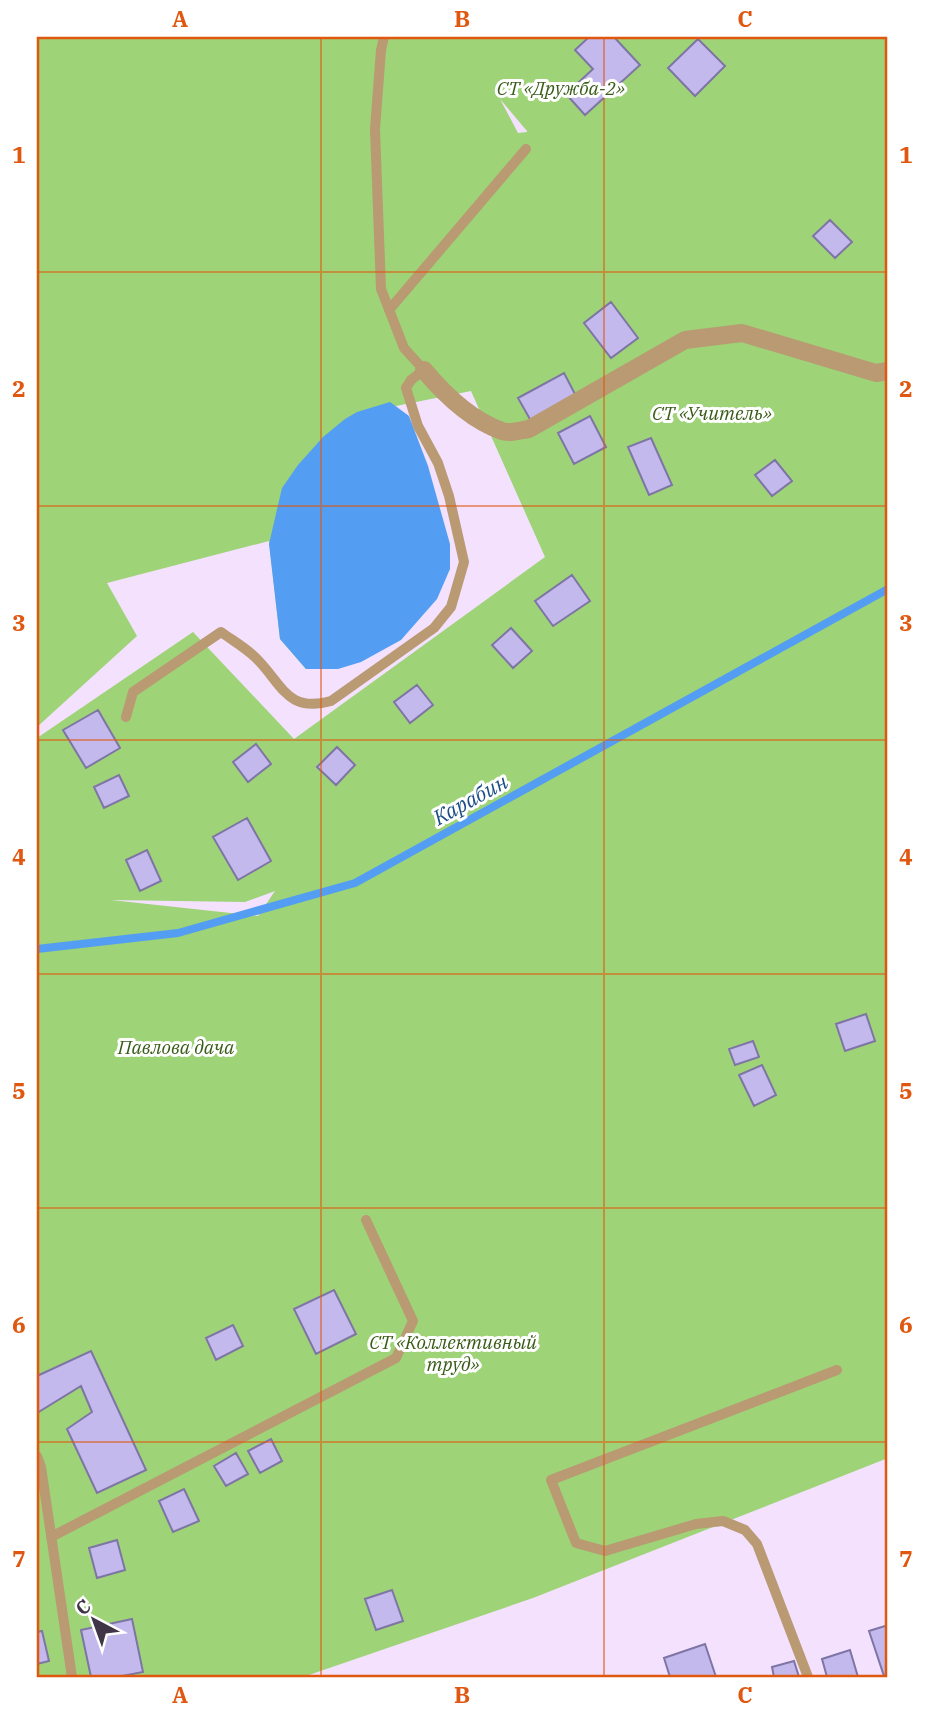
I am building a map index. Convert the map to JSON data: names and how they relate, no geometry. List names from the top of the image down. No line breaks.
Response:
{"water":["Карабин"],"parks":["СТ «Дружба-2»","СТ «Учитель»","Павлова дача","СТ «Коллективный труд»"],"north":"top left","grid":{"columns":["A","B","C"],"rows":["1","2","3","4","5","6","7"]}}
